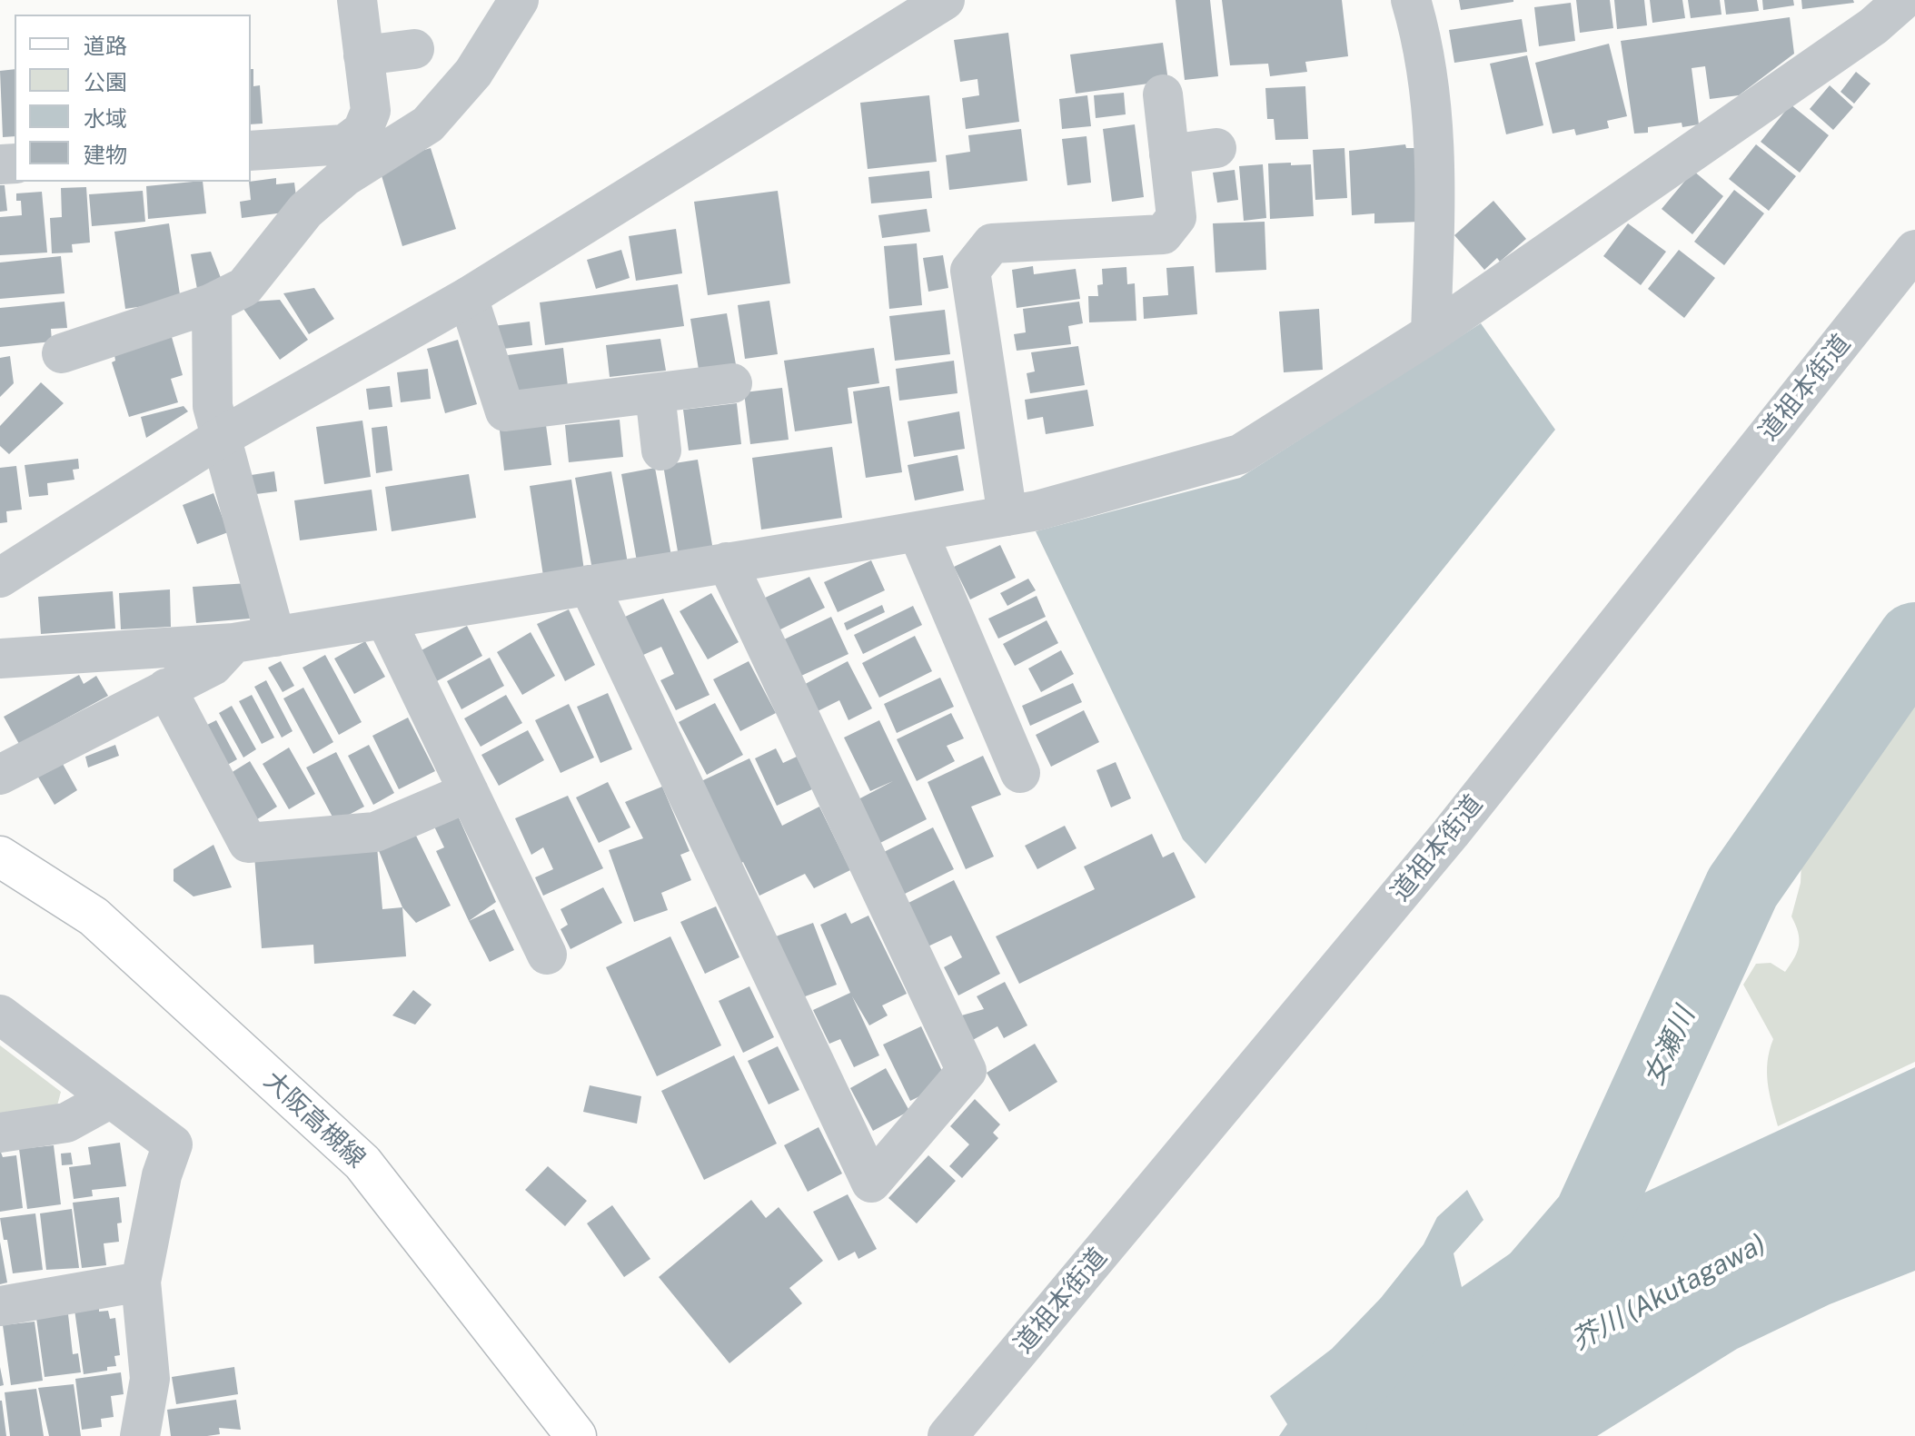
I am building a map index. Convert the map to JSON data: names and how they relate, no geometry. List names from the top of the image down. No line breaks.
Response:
{"streets":{"main road":["大阪高槻線"],"street":["道祖本街道"]},"water":["女瀬川","芥川 (Akutagawa)"],"legend":["道路","公園","水域","建物"]}
